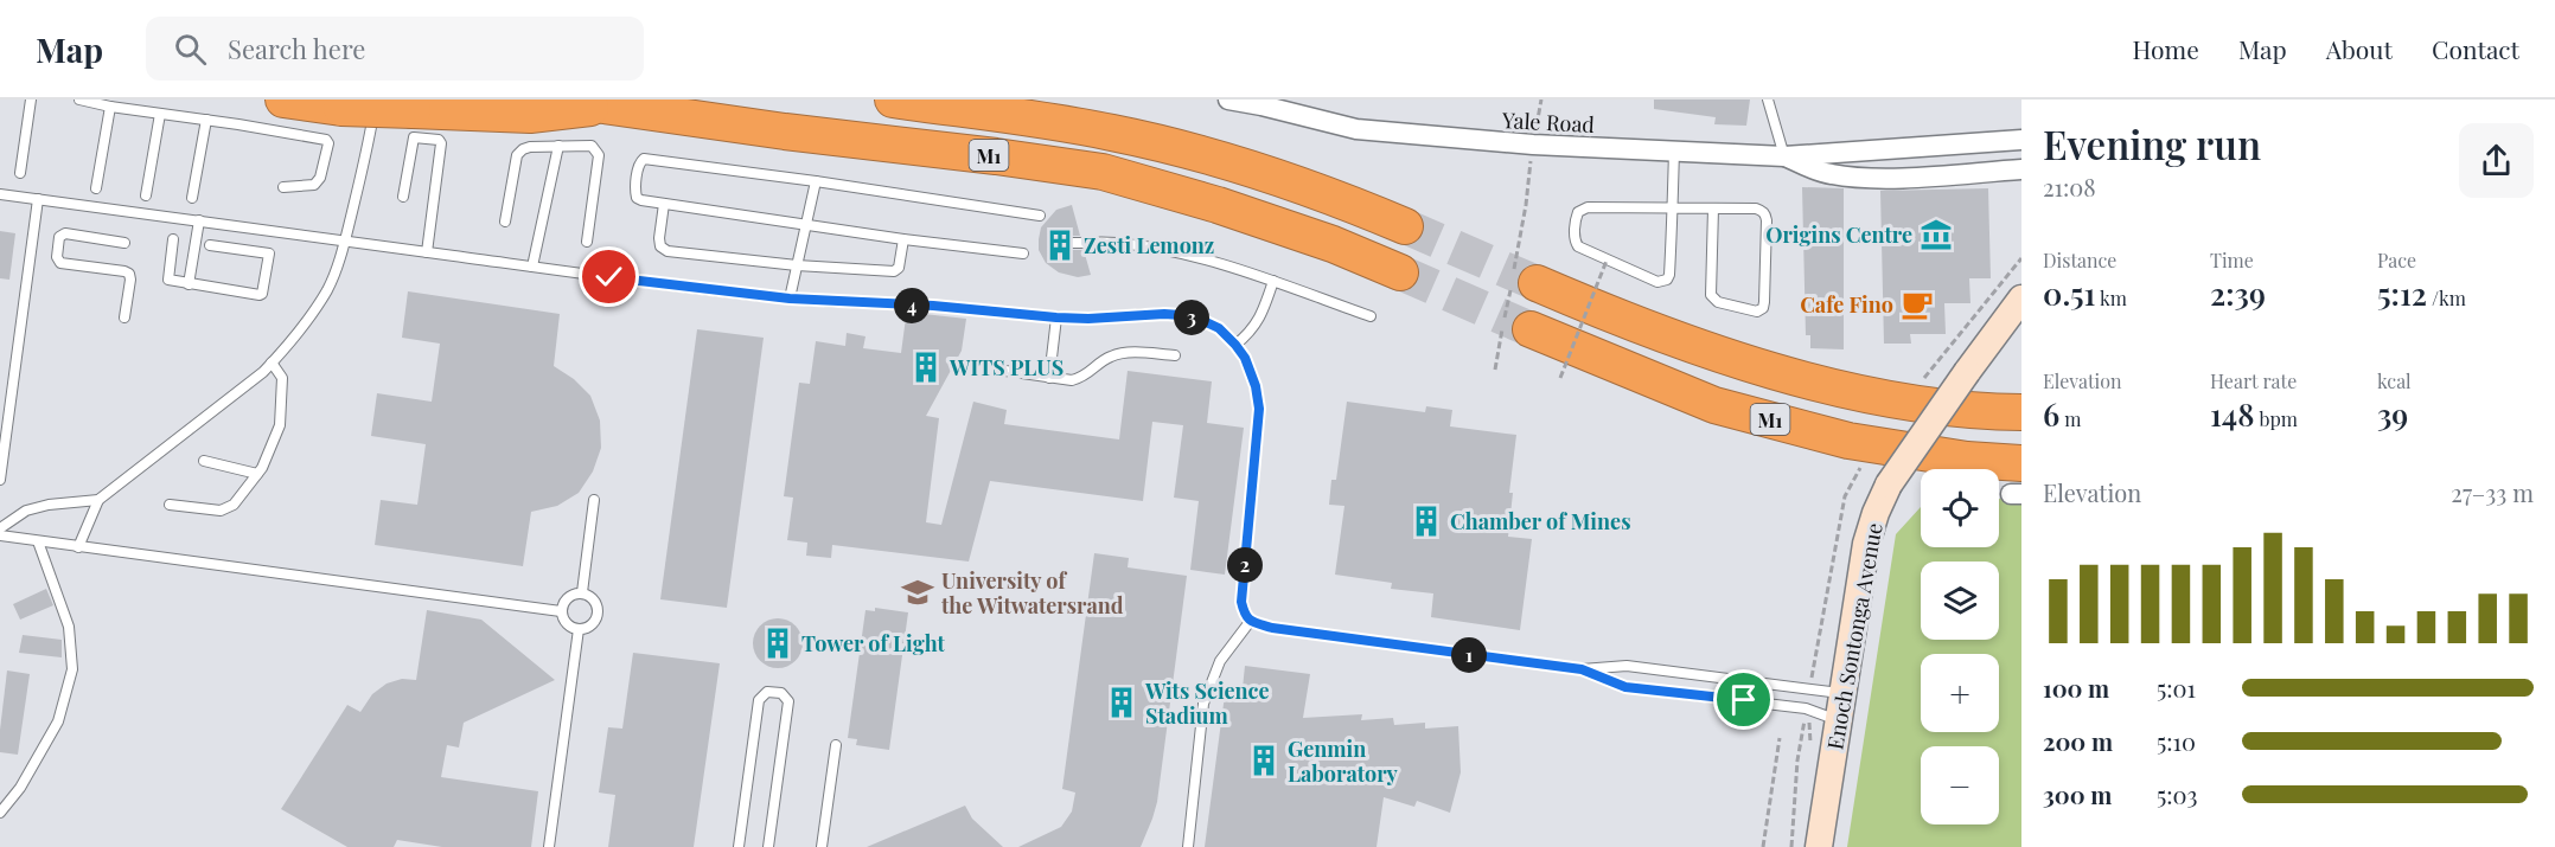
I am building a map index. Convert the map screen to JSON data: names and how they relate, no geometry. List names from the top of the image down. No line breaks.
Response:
{"streets":{"highway":["M1"],"main road":["Enoch Sontonga Avenue"],"street":["Yale Road"]},"places":{"museum":["Origins Centre"],"building":["Zesti Lemonz","WITS PLUS","Chamber of Mines","Tower of Light","Wits Science Stadium","Genmin Laboratory"],"cafe":["Cafe Fino"],"school or university":["University of the Witwatersrand"]},"page":{"header":"Map","search":"Search here","nav":["Home","Map","About","Contact"],"heading":["Evening run","21:08"],"stats":[["Distance","0.51 km"],["Time","2:39"],["Pace","5:12 /km"],["Elevation","6 m"],["Heart rate","148 bpm"],["kcal","39"]],"pins":["4","3","2","1"],"chart":["Elevation","27–33 m"],"map_buttons":["+","−"],"list":[{"name":"100 m","note":"5:01"},{"name":"200 m","note":"5:10"},{"name":"300 m","note":"5:03"}]}}
